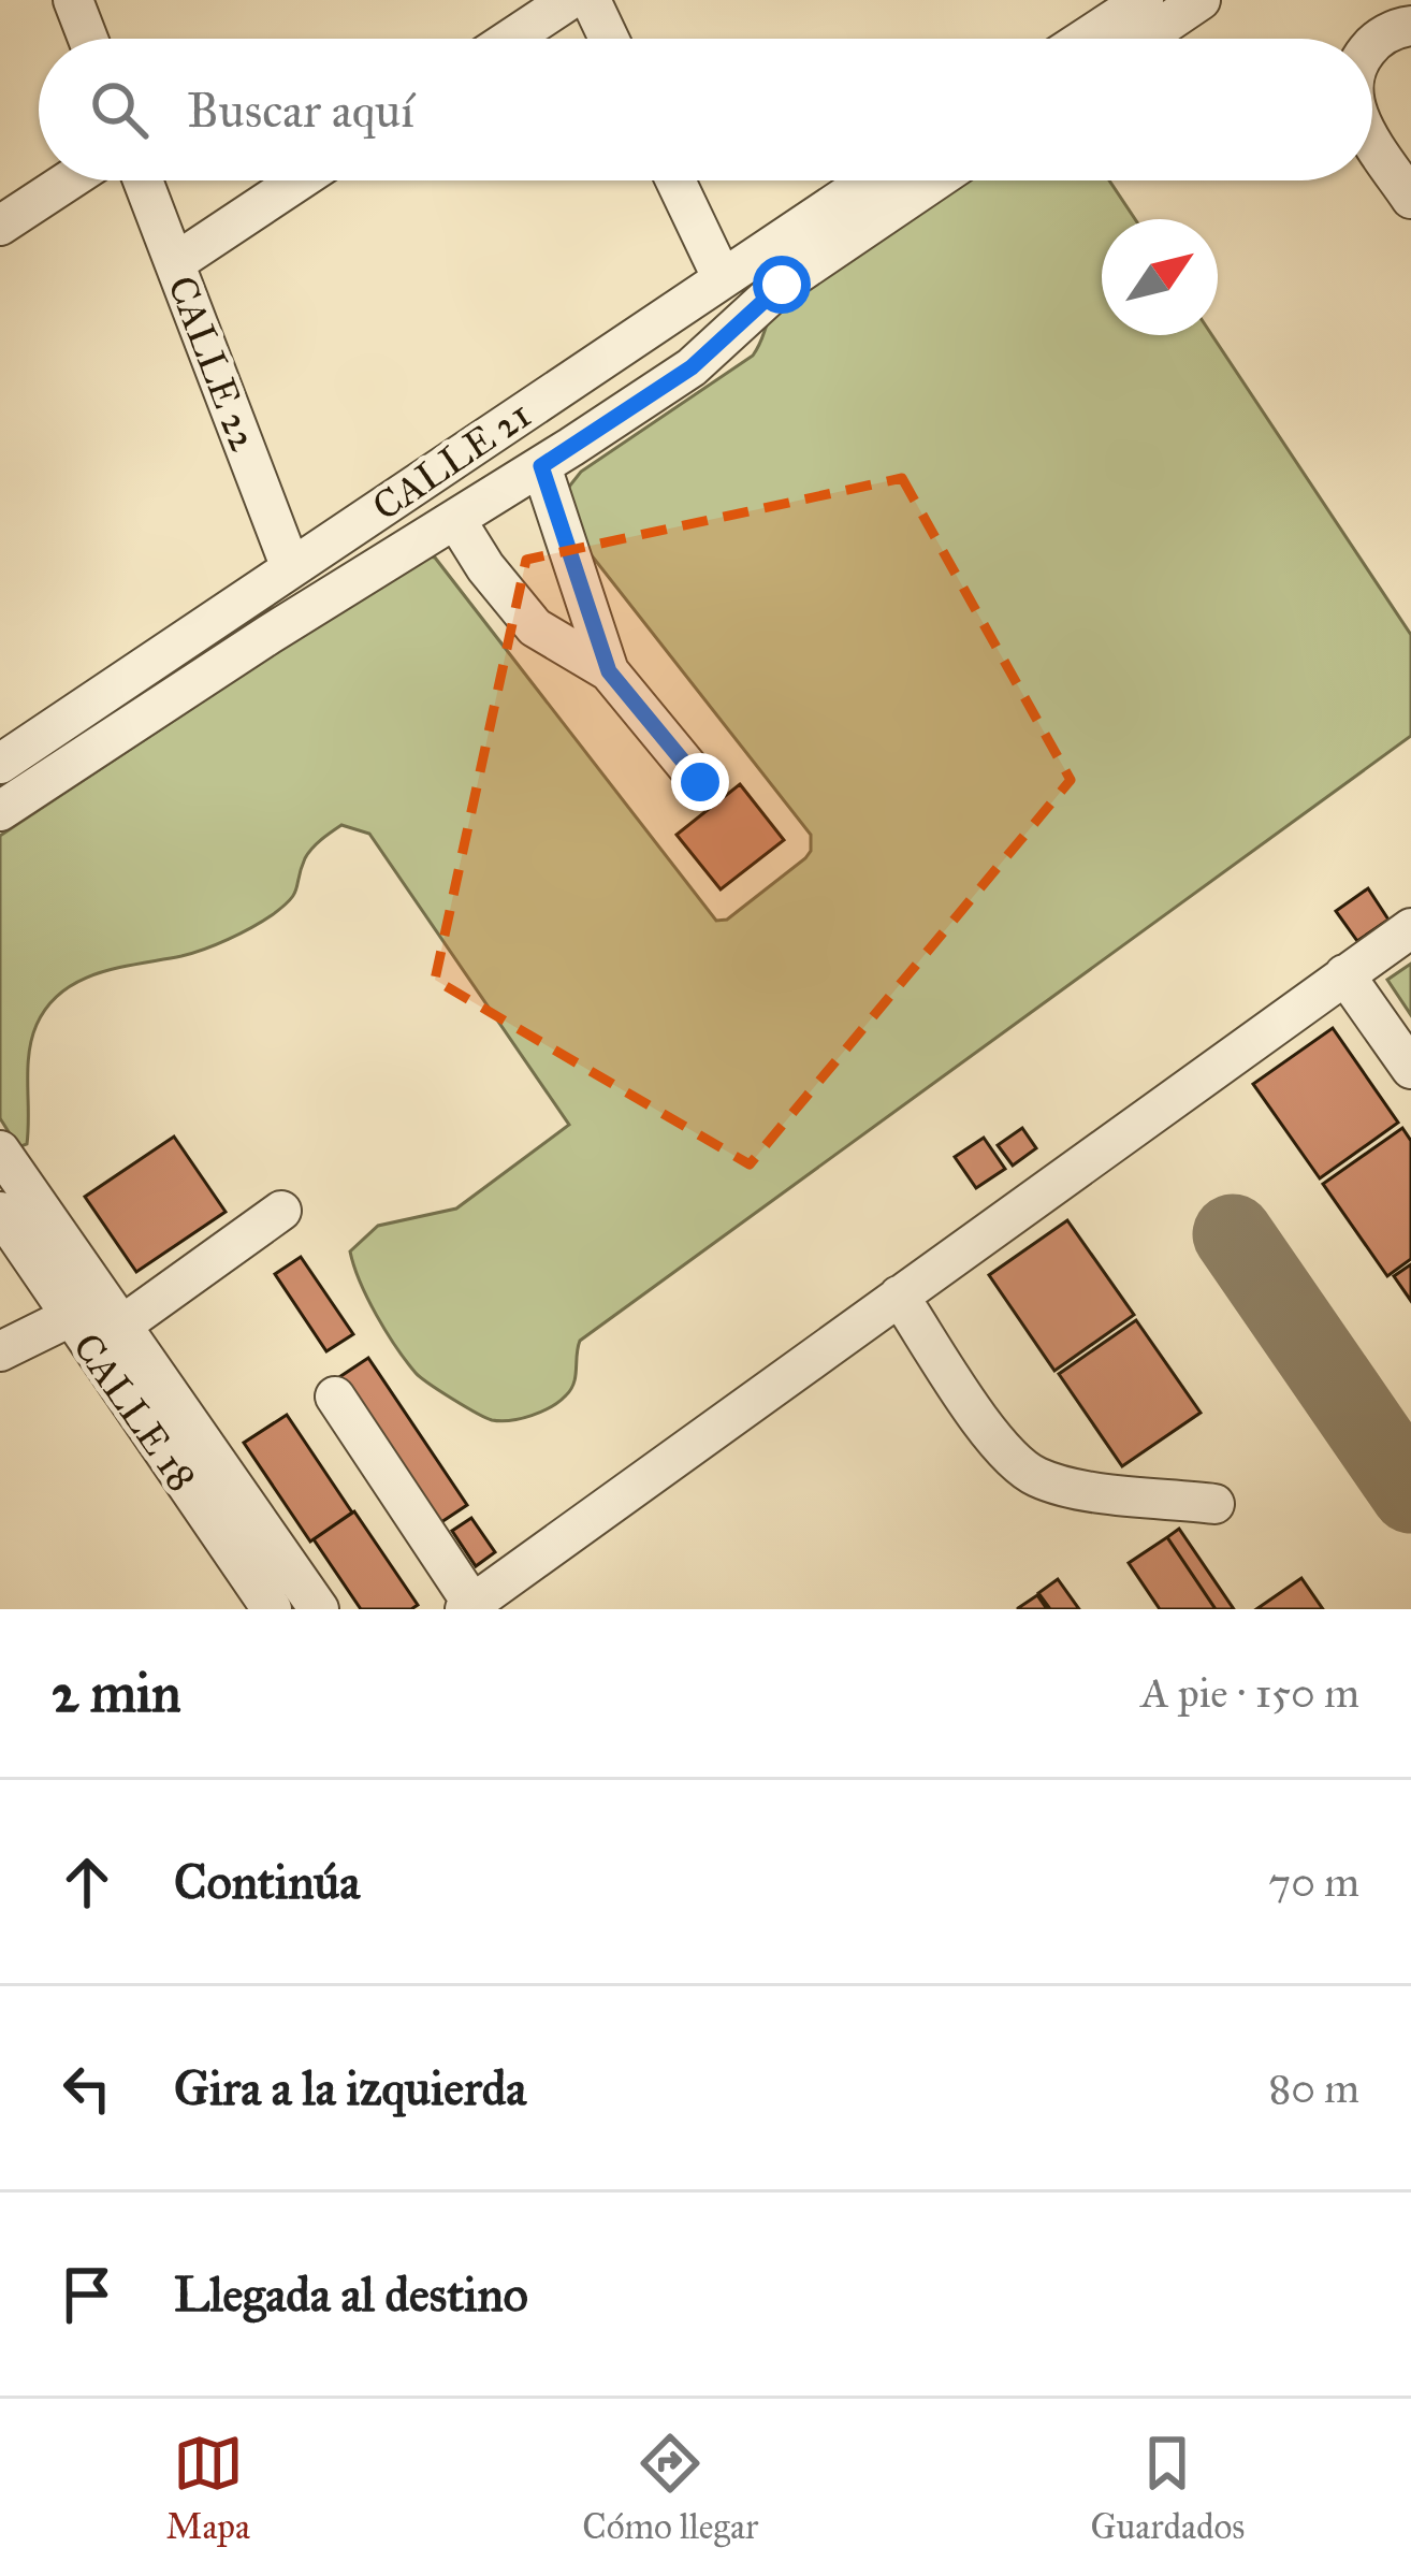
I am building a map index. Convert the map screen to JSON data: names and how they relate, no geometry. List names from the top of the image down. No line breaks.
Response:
{"streets":{"street":["CALLE 22","CALLE 21","CALLE 18"]},"crossings":[["CALLE 22","CALLE 21"]],"north":"top right","page":{"search":"Buscar aquí","heading":["2 min","A pie · 150 m"],"list":[["Continúa","70 m"],["Gira a la izquierda","80 m"],"Llegada al destino"],"nav":["Mapa","Cómo llegar","Guardados"]}}
